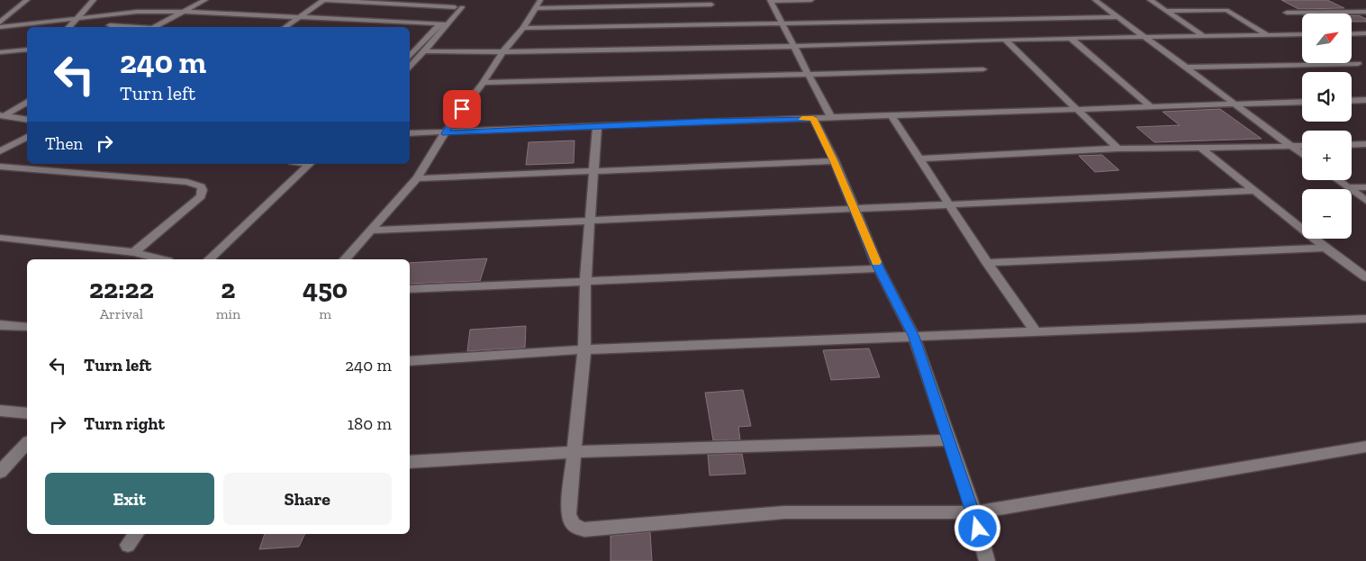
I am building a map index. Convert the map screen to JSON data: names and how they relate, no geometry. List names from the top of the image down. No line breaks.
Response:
{"north":"top right","page":{"map_buttons":["+","−"],"turn":["240 m","Turn left"],"then":"Then","eta":["22:22","Arrival","2","min","450","m"],"list":[{"name":"Turn left","value":"240 m"},{"name":"Turn right","value":"180 m"}],"buttons":["Exit","Share"]}}
